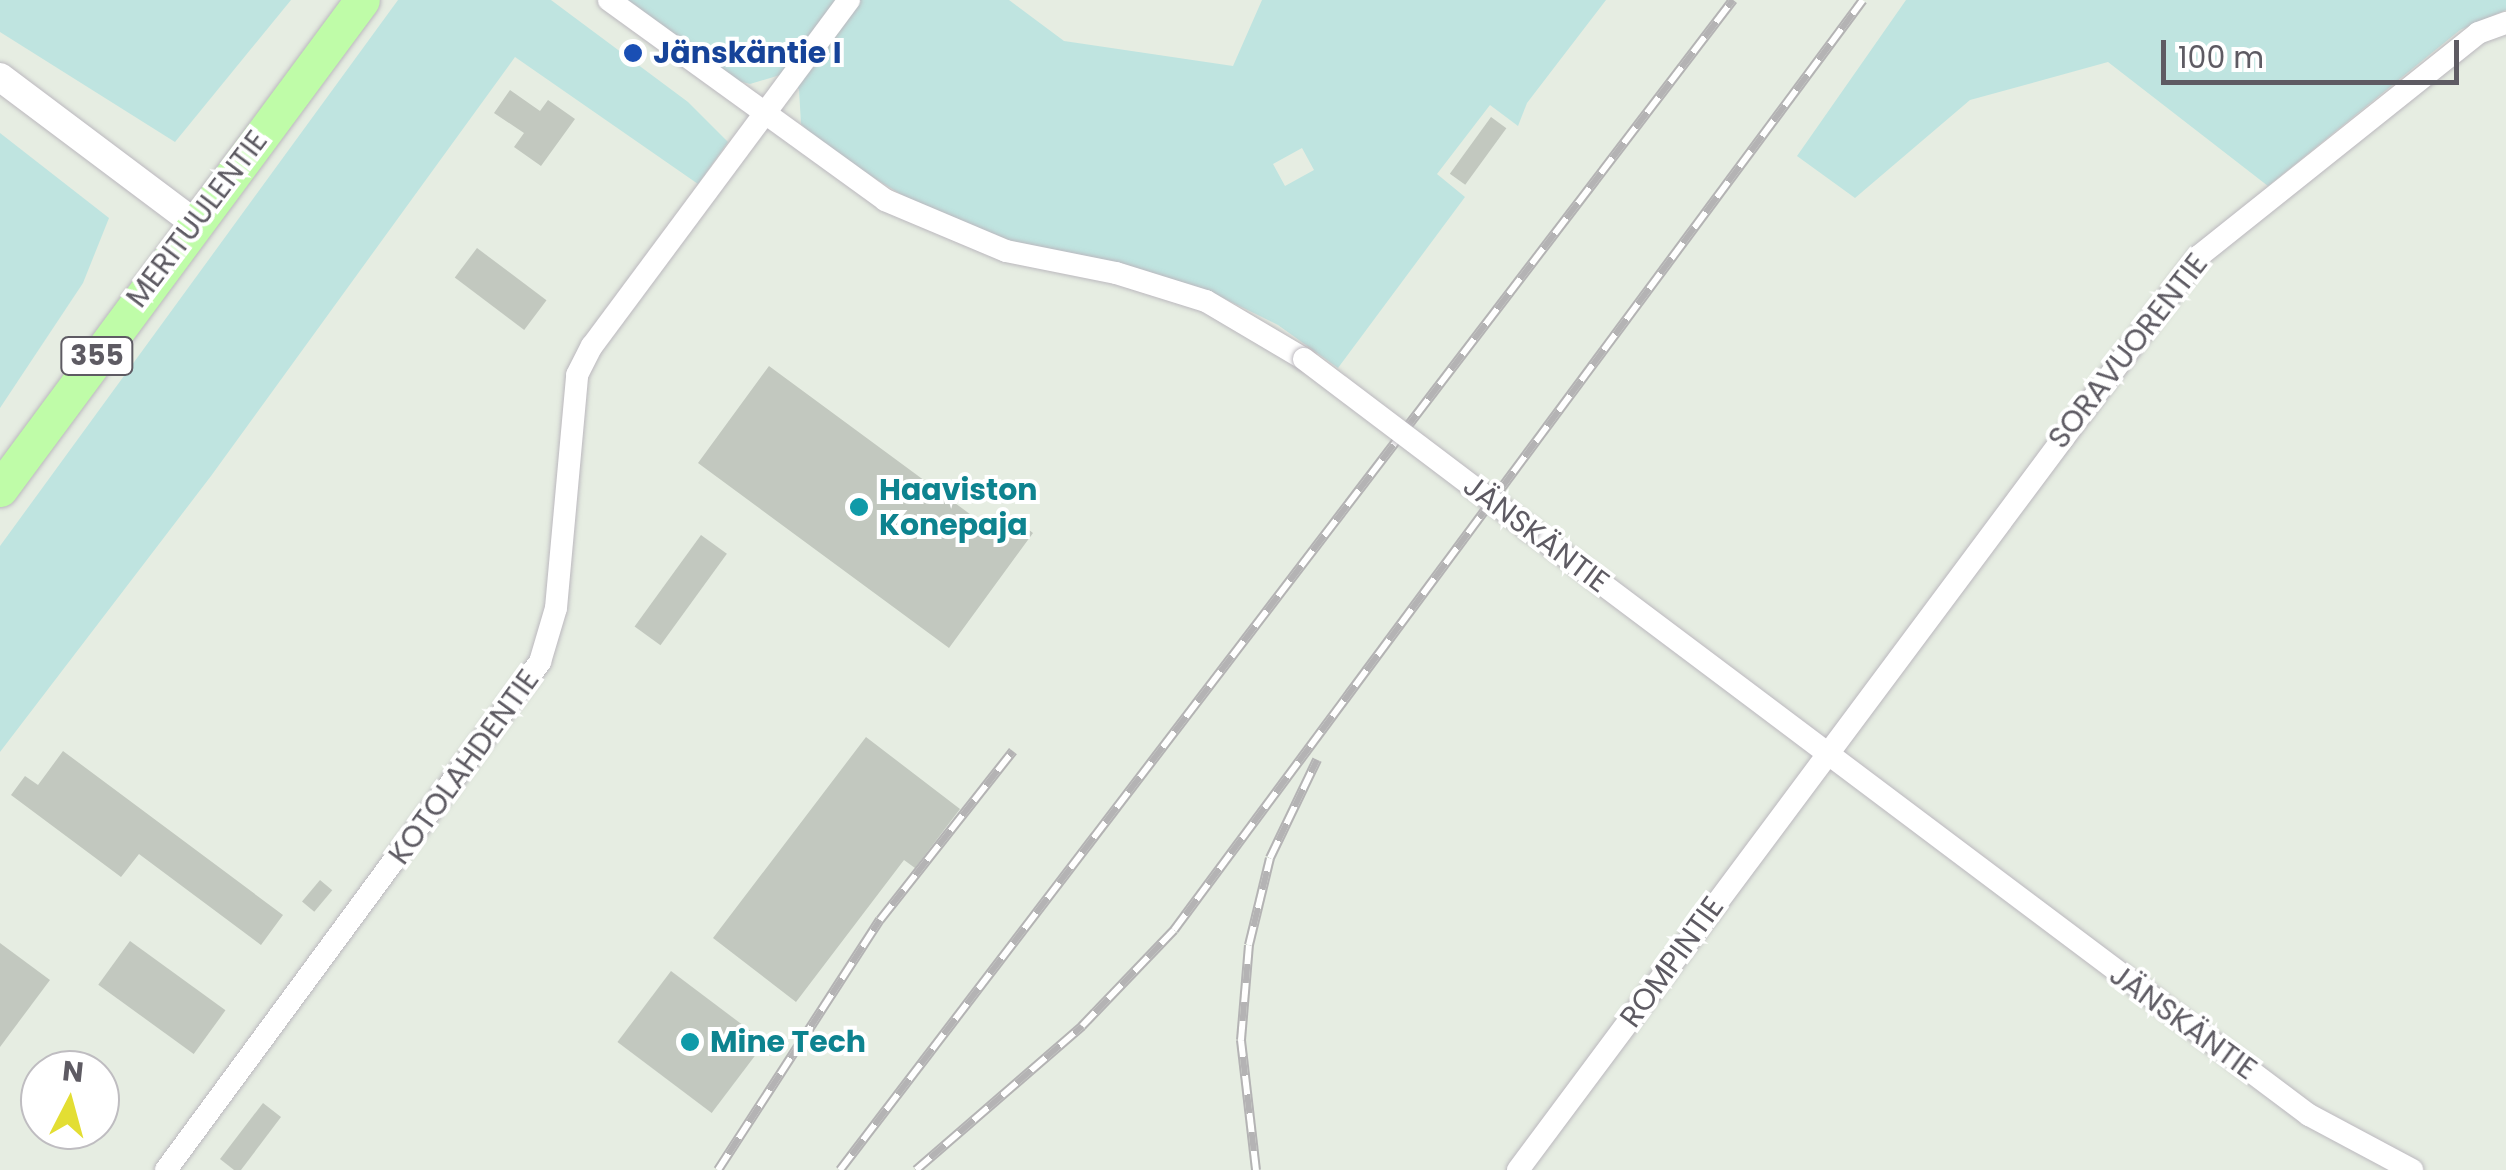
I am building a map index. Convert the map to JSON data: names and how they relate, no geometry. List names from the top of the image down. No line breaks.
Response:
{"streets":{"main road":["MERITUULENTIE","355"],"street":["SORAVUORENTIE","JÄNSKÄNTIE","KOTOLAHDENTIE","ROMPINTIE"]},"crossings":[["SORAVUORENTIE","JÄNSKÄNTIE"],["SORAVUORENTIE","ROMPINTIE"],["JÄNSKÄNTIE","KOTOLAHDENTIE"],["JÄNSKÄNTIE","ROMPINTIE"]],"places":["Jänskäntie I","Haaviston Konepaja","Mine Tech"],"scale_bar":"100 m","north":"top"}
